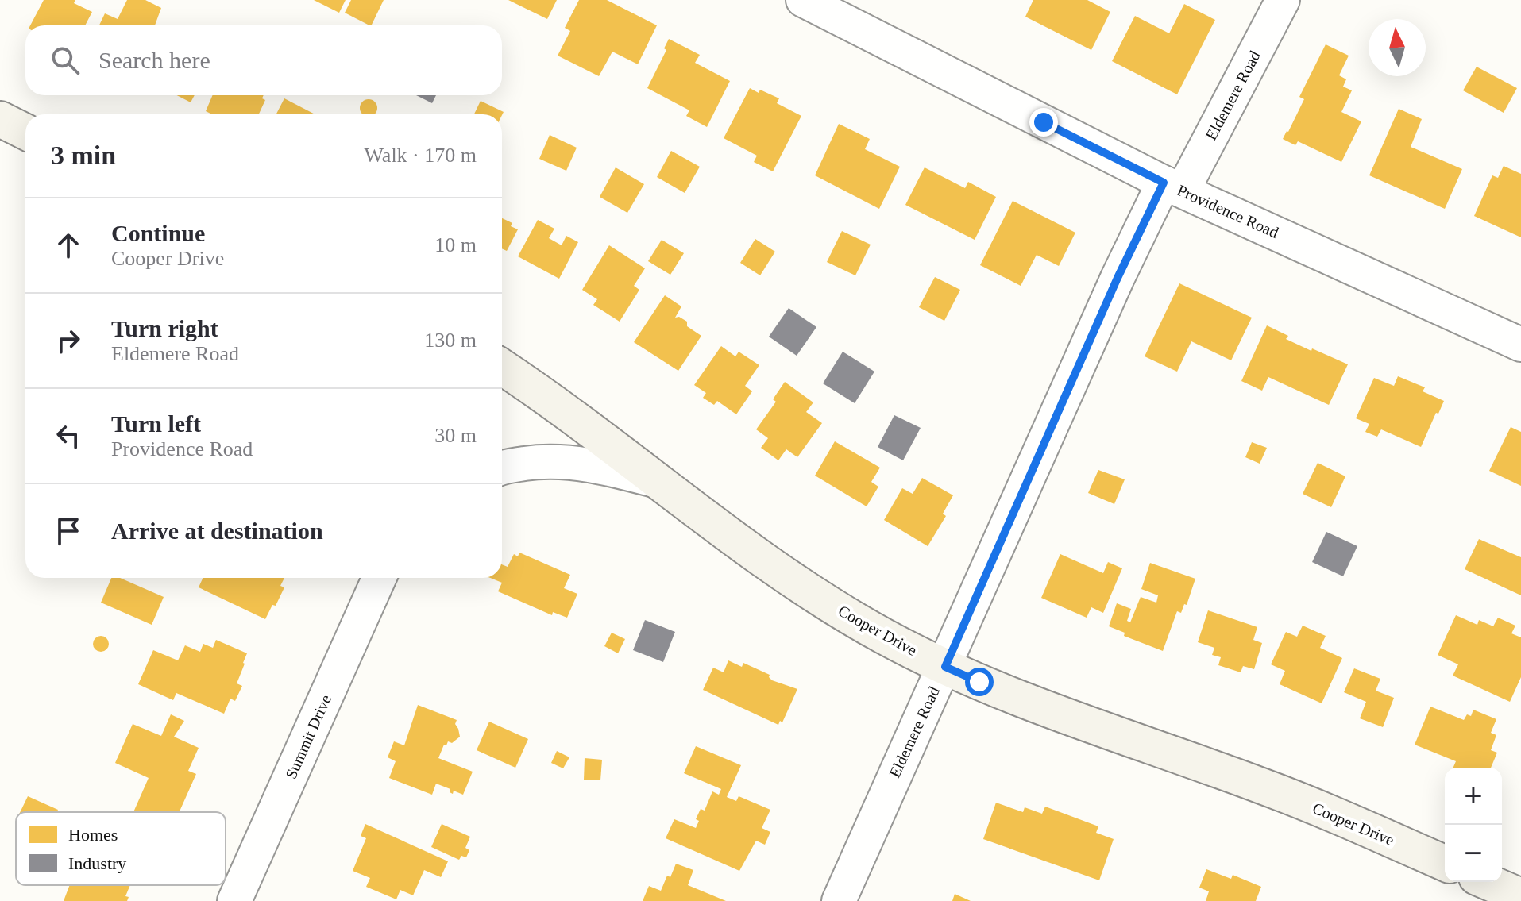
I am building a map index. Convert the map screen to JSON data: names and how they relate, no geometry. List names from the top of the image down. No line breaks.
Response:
{"streets":{"main road":["Cooper Drive"],"street":["Eldemere Road","Providence Road","Summit Drive"]},"crossings":[["Eldemere Road","Providence Road"],["Eldemere Road","Cooper Drive"]],"legend":["Homes","Industry"],"north":"top","page":{"search":"Search here","heading":["3 min","Walk · 170 m"],"list":[["Continue","Cooper Drive","10 m"],["Turn right","Eldemere Road","130 m"],["Turn left","Providence Road","30 m"],"Arrive at destination"],"map_buttons":["+","−"]}}
